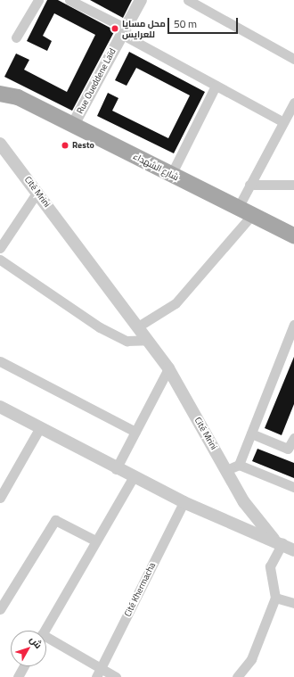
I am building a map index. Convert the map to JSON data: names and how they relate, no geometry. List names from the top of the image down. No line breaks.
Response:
{"streets":{"main road":["شارع الشهداء"],"street":["Rue Oueddene Laïd","Cité Mrini","Cité Khermacha"]},"crossings":[["Rue Oueddene Laïd","شارع الشهداء"]],"places":["محل مسايا للعرايس","Resto"],"scale_bar":"50 m","north":"top right"}
